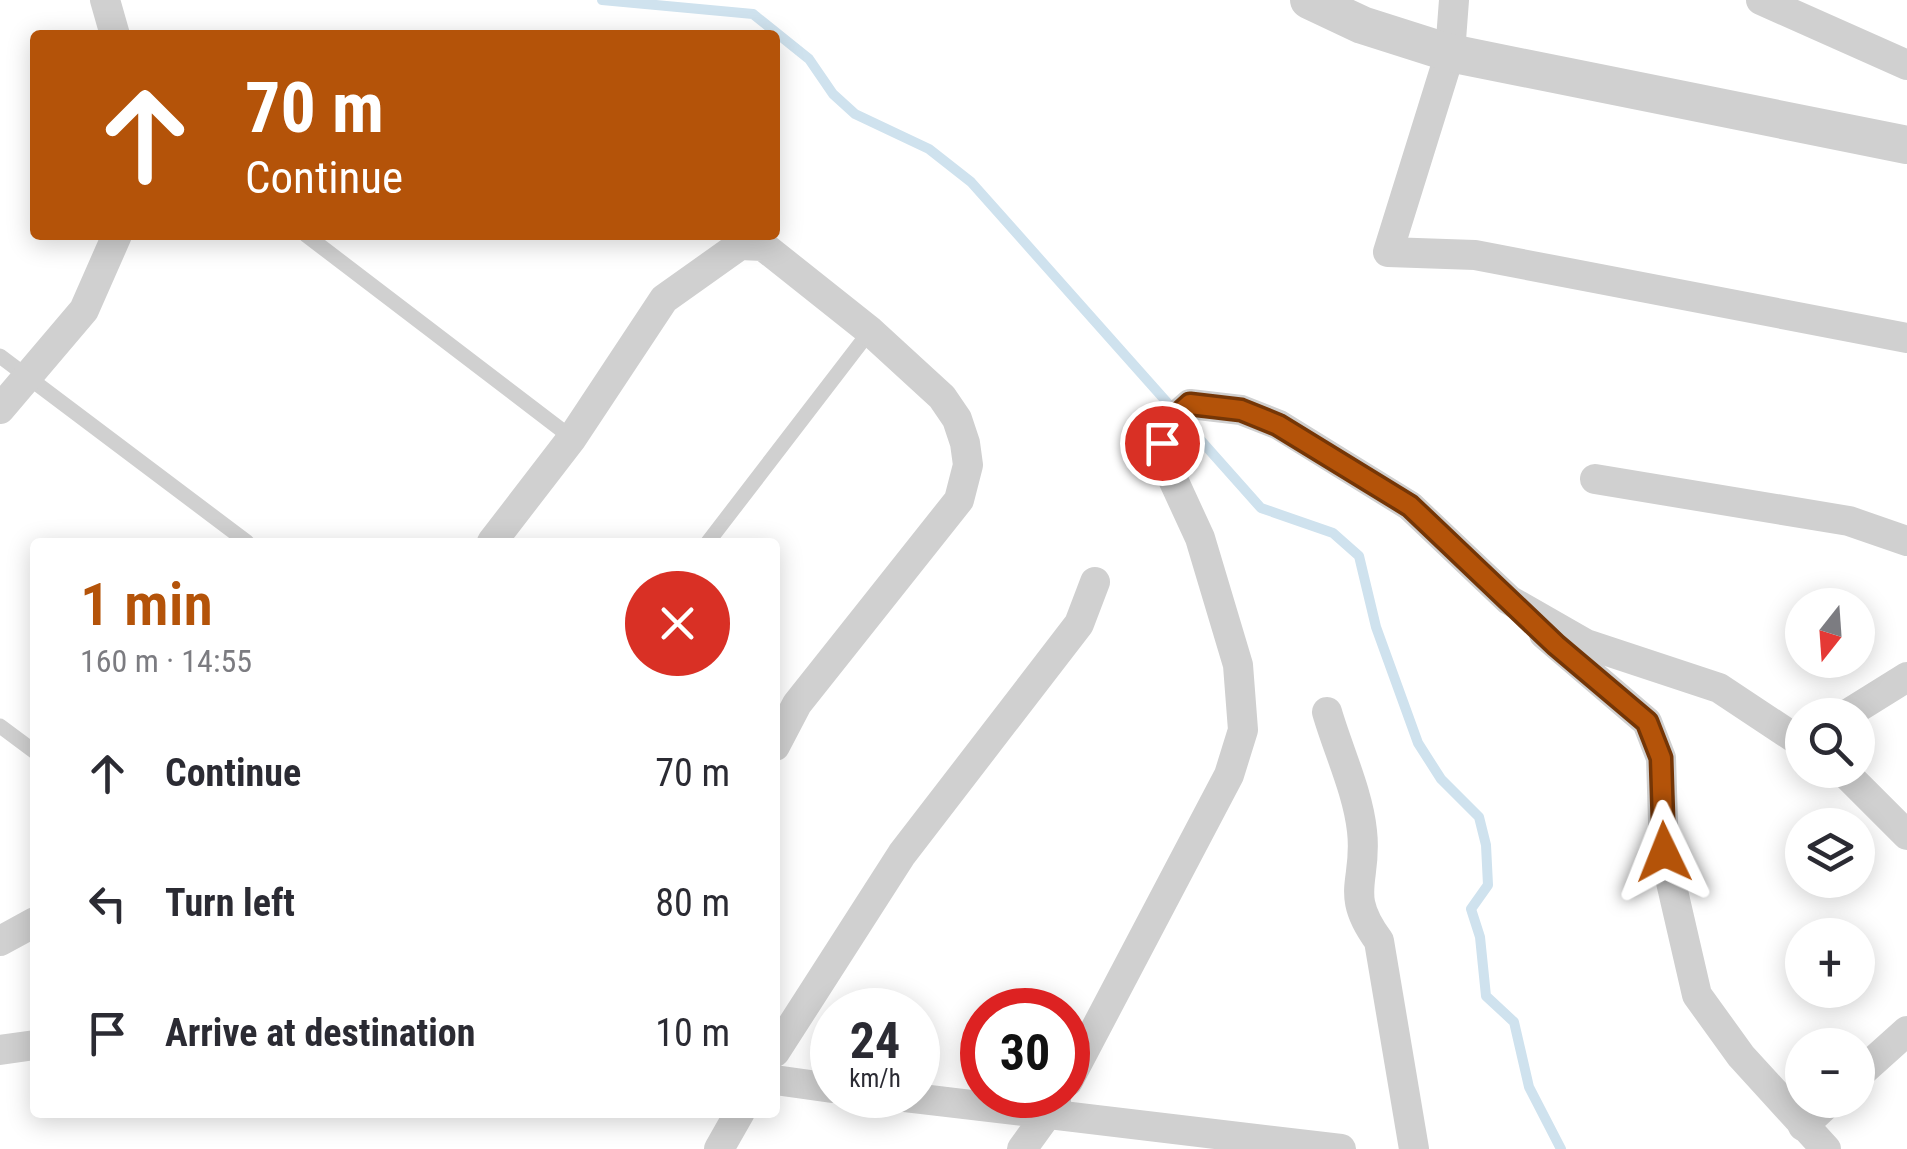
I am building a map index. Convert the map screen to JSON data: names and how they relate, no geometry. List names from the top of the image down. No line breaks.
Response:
{"north":"bottom","page":{"turn":["70 m","Continue"],"heading":["1 min","160 m · 14:55"],"map_buttons":["+","−"],"list":[{"name":"Continue","value":"70 m"},{"name":"Turn left","value":"80 m"},{"name":"Arrive at destination","value":"10 m"}],"speed":"24 km/h","limit":"30"}}
